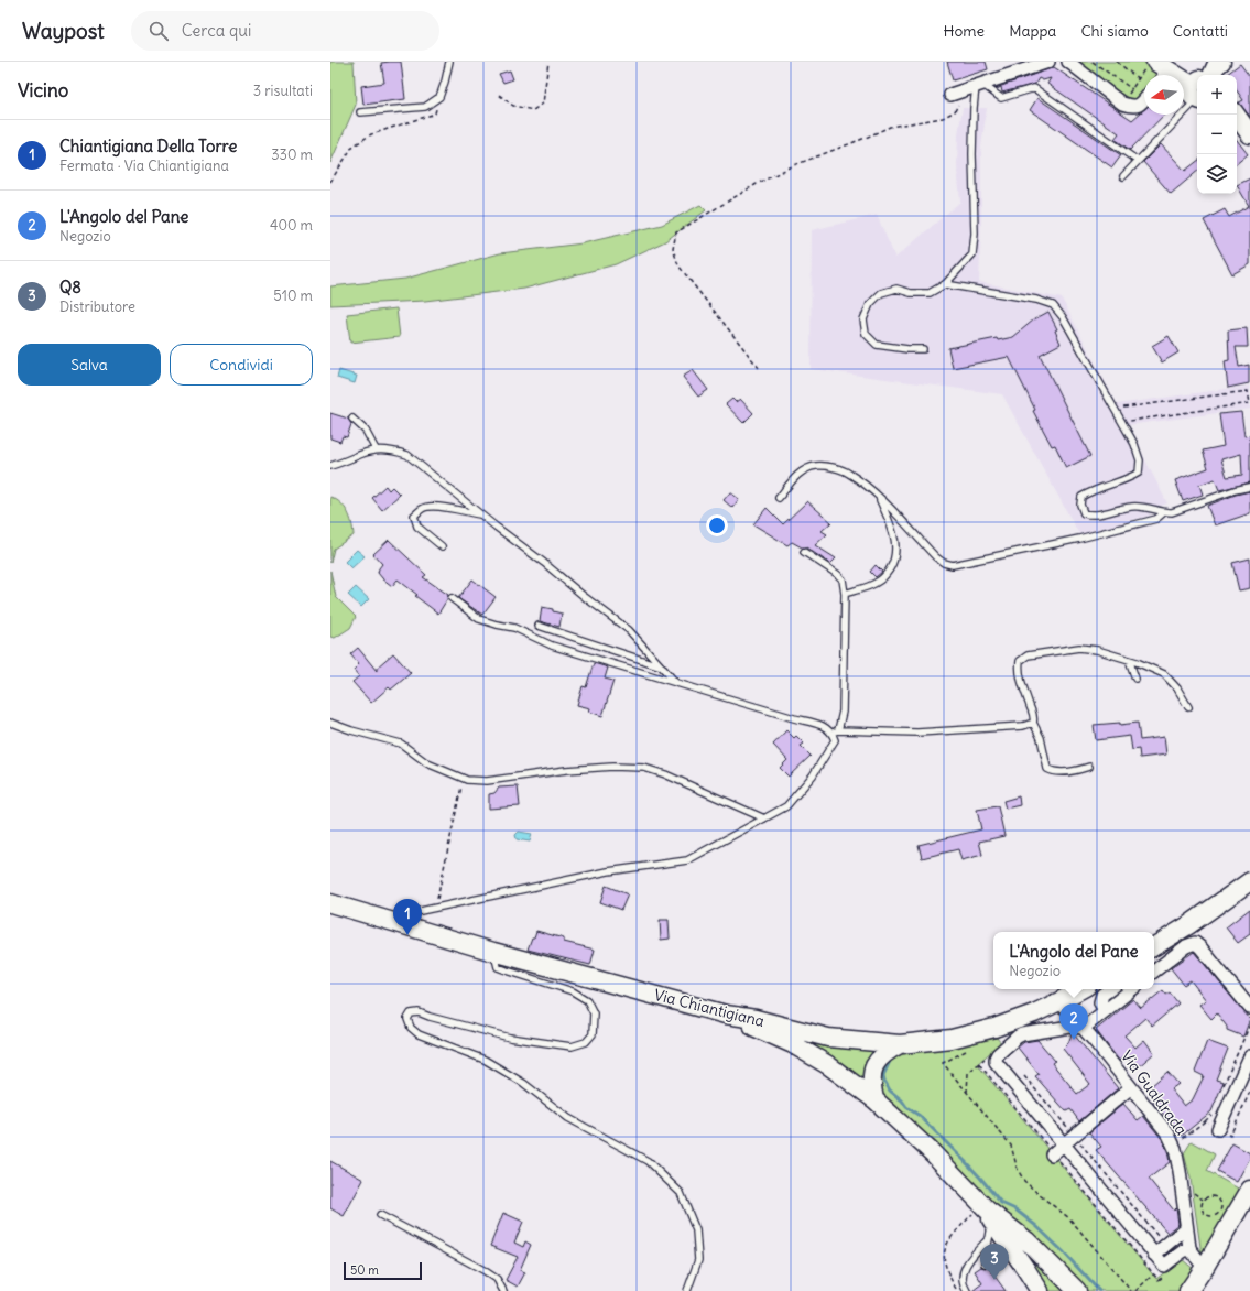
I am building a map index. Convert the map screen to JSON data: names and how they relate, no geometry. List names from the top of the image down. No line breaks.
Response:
{"streets":{"street":["Via Chiantigiana","Via Gualdrada"]},"crossings":[["Via Chiantigiana","Via Gualdrada"]],"scale_bar":"50 m","north":"left","page":{"header":"Waypost","search":"Cerca qui","nav":["Home","Mappa","Chi siamo","Contatti"],"heading":["Vicino","3 risultati"],"map_buttons":["+","−"],"list":[{"mark":"1","name":"Chiantigiana Della Torre","note":"Fermata · Via Chiantigiana","value":"330 m"},{"mark":"2","name":"L'Angolo del Pane","note":"Negozio","value":"400 m"},{"mark":"3","name":"Q8","note":"Distributore","value":"510 m"}],"buttons":["Salva","Condividi"],"pins":["1","2","3"],"popup":["L'Angolo del Pane","Negozio"],"scale":"50 m"}}
